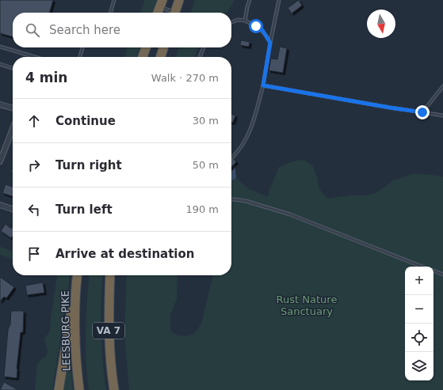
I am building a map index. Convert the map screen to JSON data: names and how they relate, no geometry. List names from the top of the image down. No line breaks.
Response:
{"streets":{"highway":["LEESBURG PIKE","VA 7"]},"parks":["Rust Nature Sanctuary"],"north":"bottom","page":{"search":"Search here","heading":["4 min","Walk · 270 m"],"list":[["Continue","30 m"],["Turn right","50 m"],["Turn left","190 m"],"Arrive at destination"],"map_buttons":["+","−"]}}
